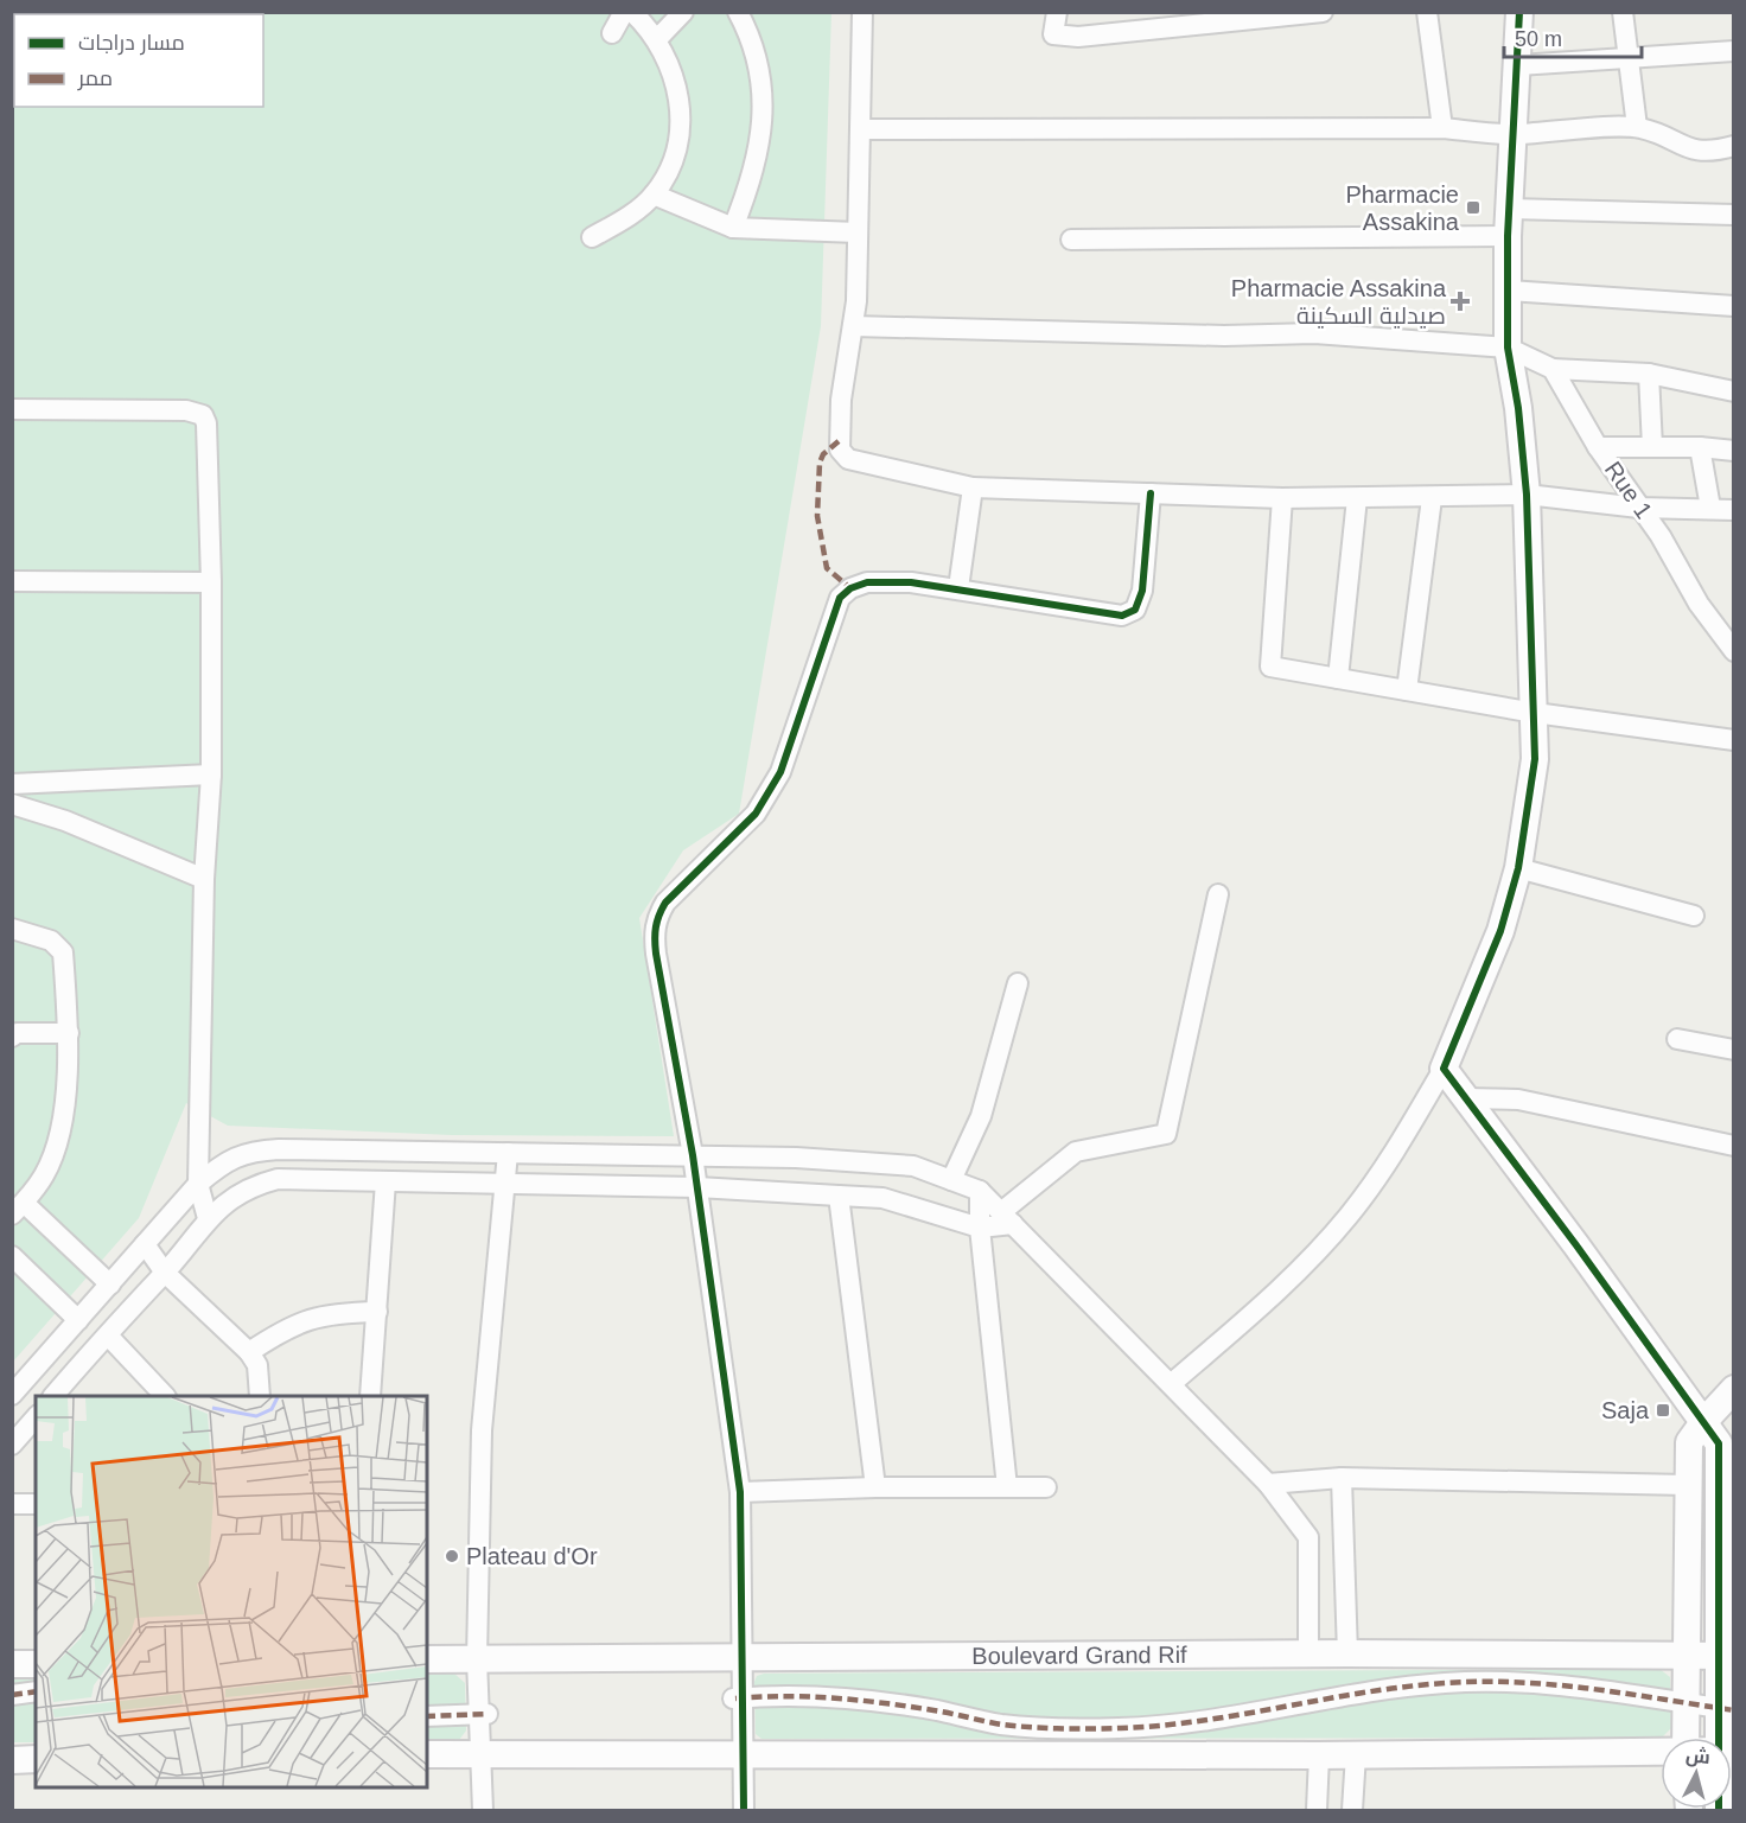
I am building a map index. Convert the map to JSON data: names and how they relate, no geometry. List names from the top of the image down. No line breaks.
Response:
{"streets":{"street":["Rue 1","Boulevard Grand Rif"]},"places":{"transit":["Pharmacie Assakina","Saja"],"health":["Pharmacie Assakina صيدلية السكينة"],"other":["Plateau d'Or"]},"legend":["مسار دراجات","ممر"],"scale_bar":"50 m","north":"top"}
